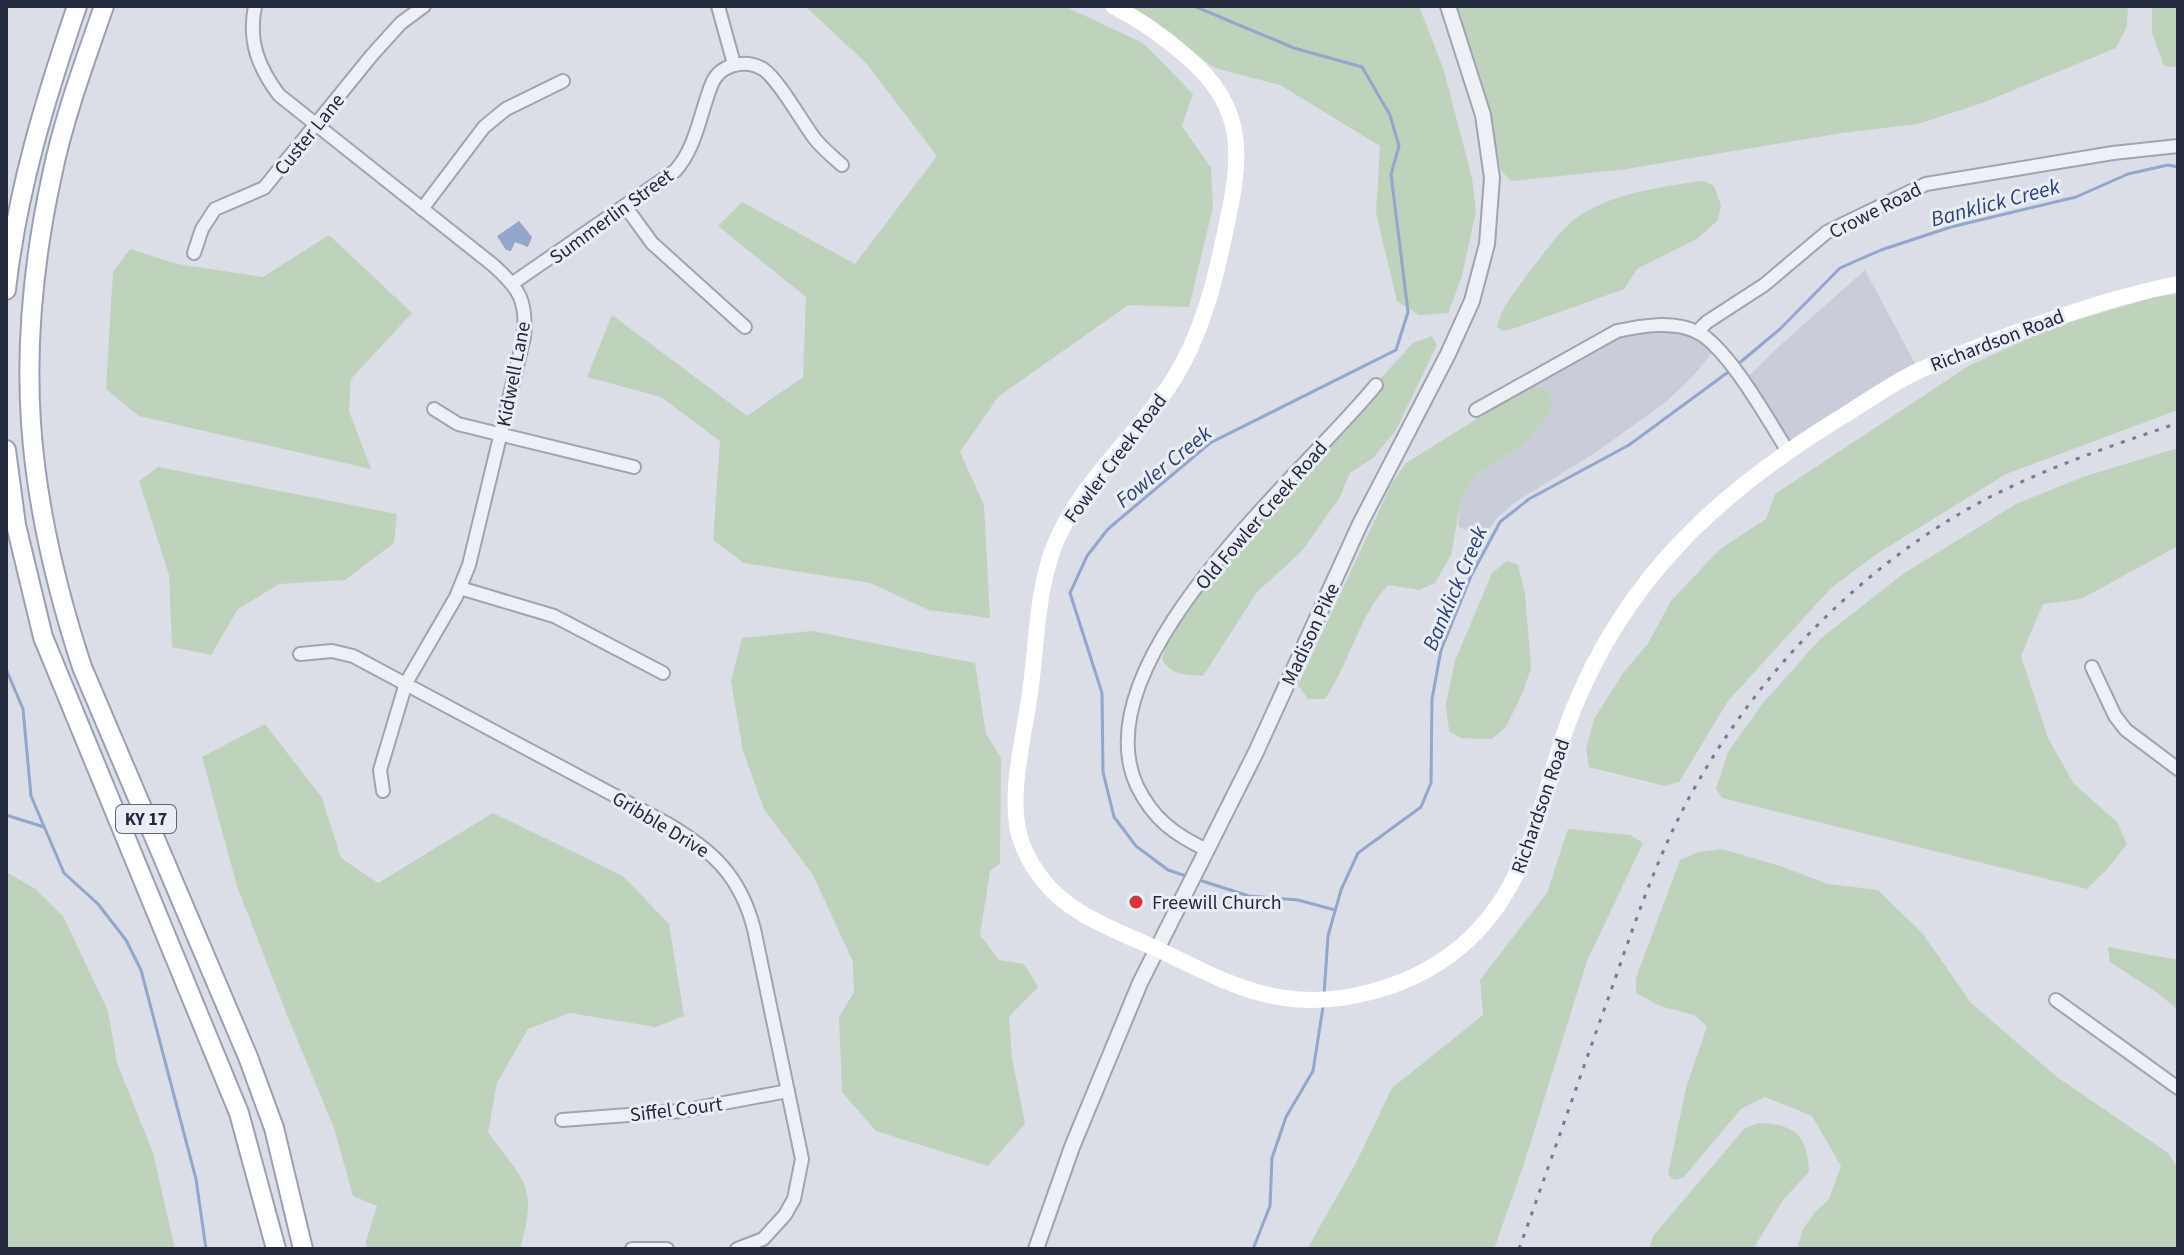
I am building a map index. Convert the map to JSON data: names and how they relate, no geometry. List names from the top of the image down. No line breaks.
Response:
{"streets":{"main road":["Richardson Road","Fowler Creek Road","KY 17"],"street":["Custer Lane","Crowe Road","Summerlin Street","Kidwell Lane","Old Fowler Creek Road","Madison Pike","Gribble Drive","Siffel Court"]},"crossings":[["Summerlin Street","Kidwell Lane"],["Richardson Road","Fowler Creek Road"],["Richardson Road","Madison Pike"],["Kidwell Lane","Gribble Drive"],["Fowler Creek Road","Madison Pike"],["Old Fowler Creek Road","Madison Pike"],["Gribble Drive","Siffel Court"]],"water":["Banklick Creek","Fowler Creek"],"places":["Freewill Church"]}
